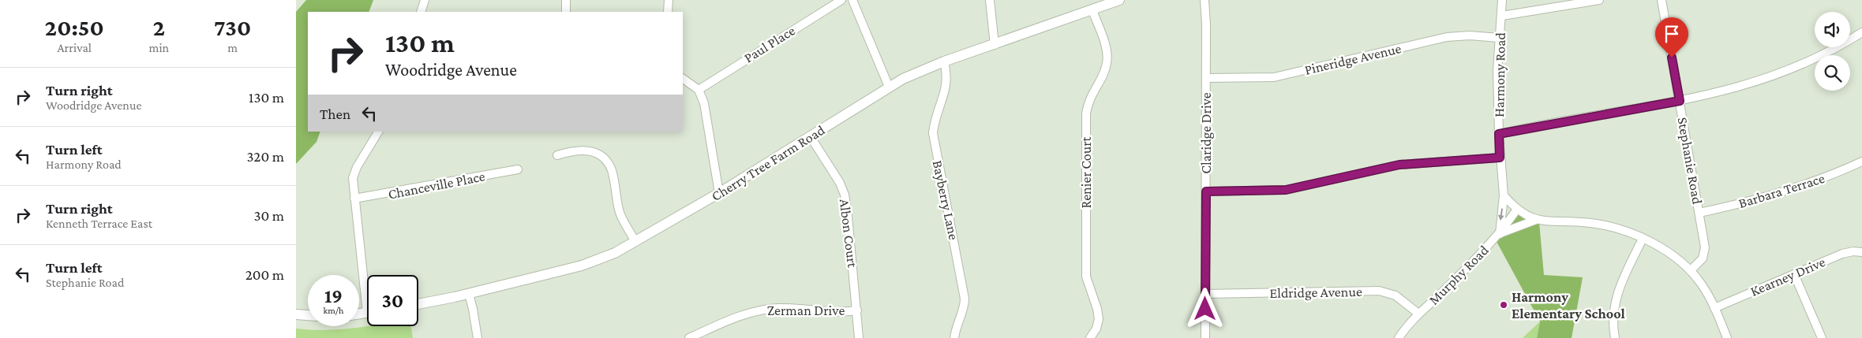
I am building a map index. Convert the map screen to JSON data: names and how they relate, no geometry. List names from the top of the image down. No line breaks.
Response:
{"streets":{"main road":["Cherry Tree Farm Road"],"street":["Paul Place","Pineridge Avenue","Harmony Road","Claridge Drive","Stephanie Road","Renier Court","Chanceville Place","Barbara Terrace","Bayberry Lane","Albon Court","Murphy Road","Kearney Drive","Eldridge Avenue","Zerman Drive"]},"crossings":[["Pineridge Avenue","Harmony Road"],["Pineridge Avenue","Claridge Drive"],["Harmony Road","Murphy Road"],["Claridge Drive","Eldridge Avenue"],["Stephanie Road","Barbara Terrace"],["Cherry Tree Farm Road","Renier Court"],["Cherry Tree Farm Road","Bayberry Lane"],["Cherry Tree Farm Road","Albon Court"],["Albon Court","Zerman Drive"],["Murphy Road","Eldridge Avenue"]],"places":["Harmony Elementary School"],"page":{"eta":["20:50","Arrival","2","min","730","m"],"turn":["130 m","Woodridge Avenue"],"list":[{"name":"Turn right","note":"Woodridge Avenue","value":"130 m"},{"name":"Turn left","note":"Harmony Road","value":"320 m"},{"name":"Turn right","note":"Kenneth Terrace East","value":"30 m"},{"name":"Turn left","note":"Stephanie Road","value":"200 m"}],"then":"Then","speed":"19 km/h","limit":"30"}}
